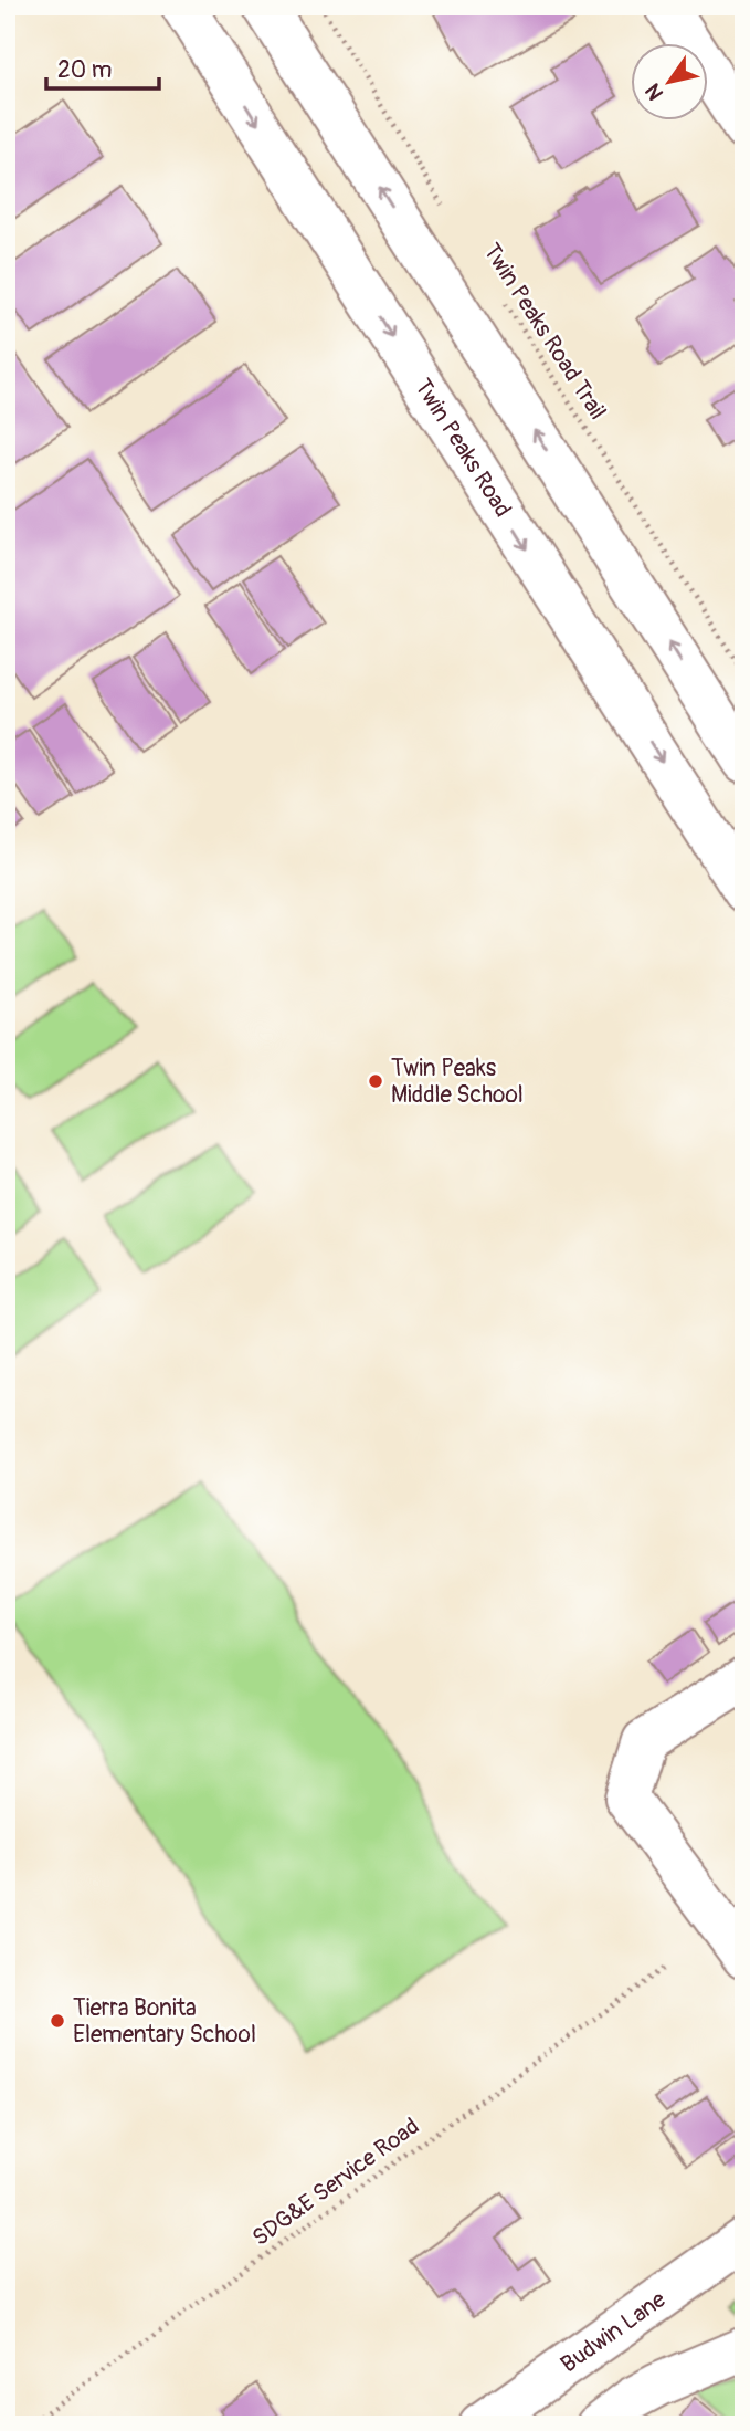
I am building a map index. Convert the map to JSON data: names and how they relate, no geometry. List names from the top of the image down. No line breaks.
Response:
{"streets":{"main road":["Twin Peaks Road","Budwin Lane"],"path":["Twin Peaks Road Trail","SDG&E Service Road"]},"places":["Twin Peaks Middle School","Tierra Bonita Elementary School"],"scale_bar":"20 m","north":"bottom left"}
